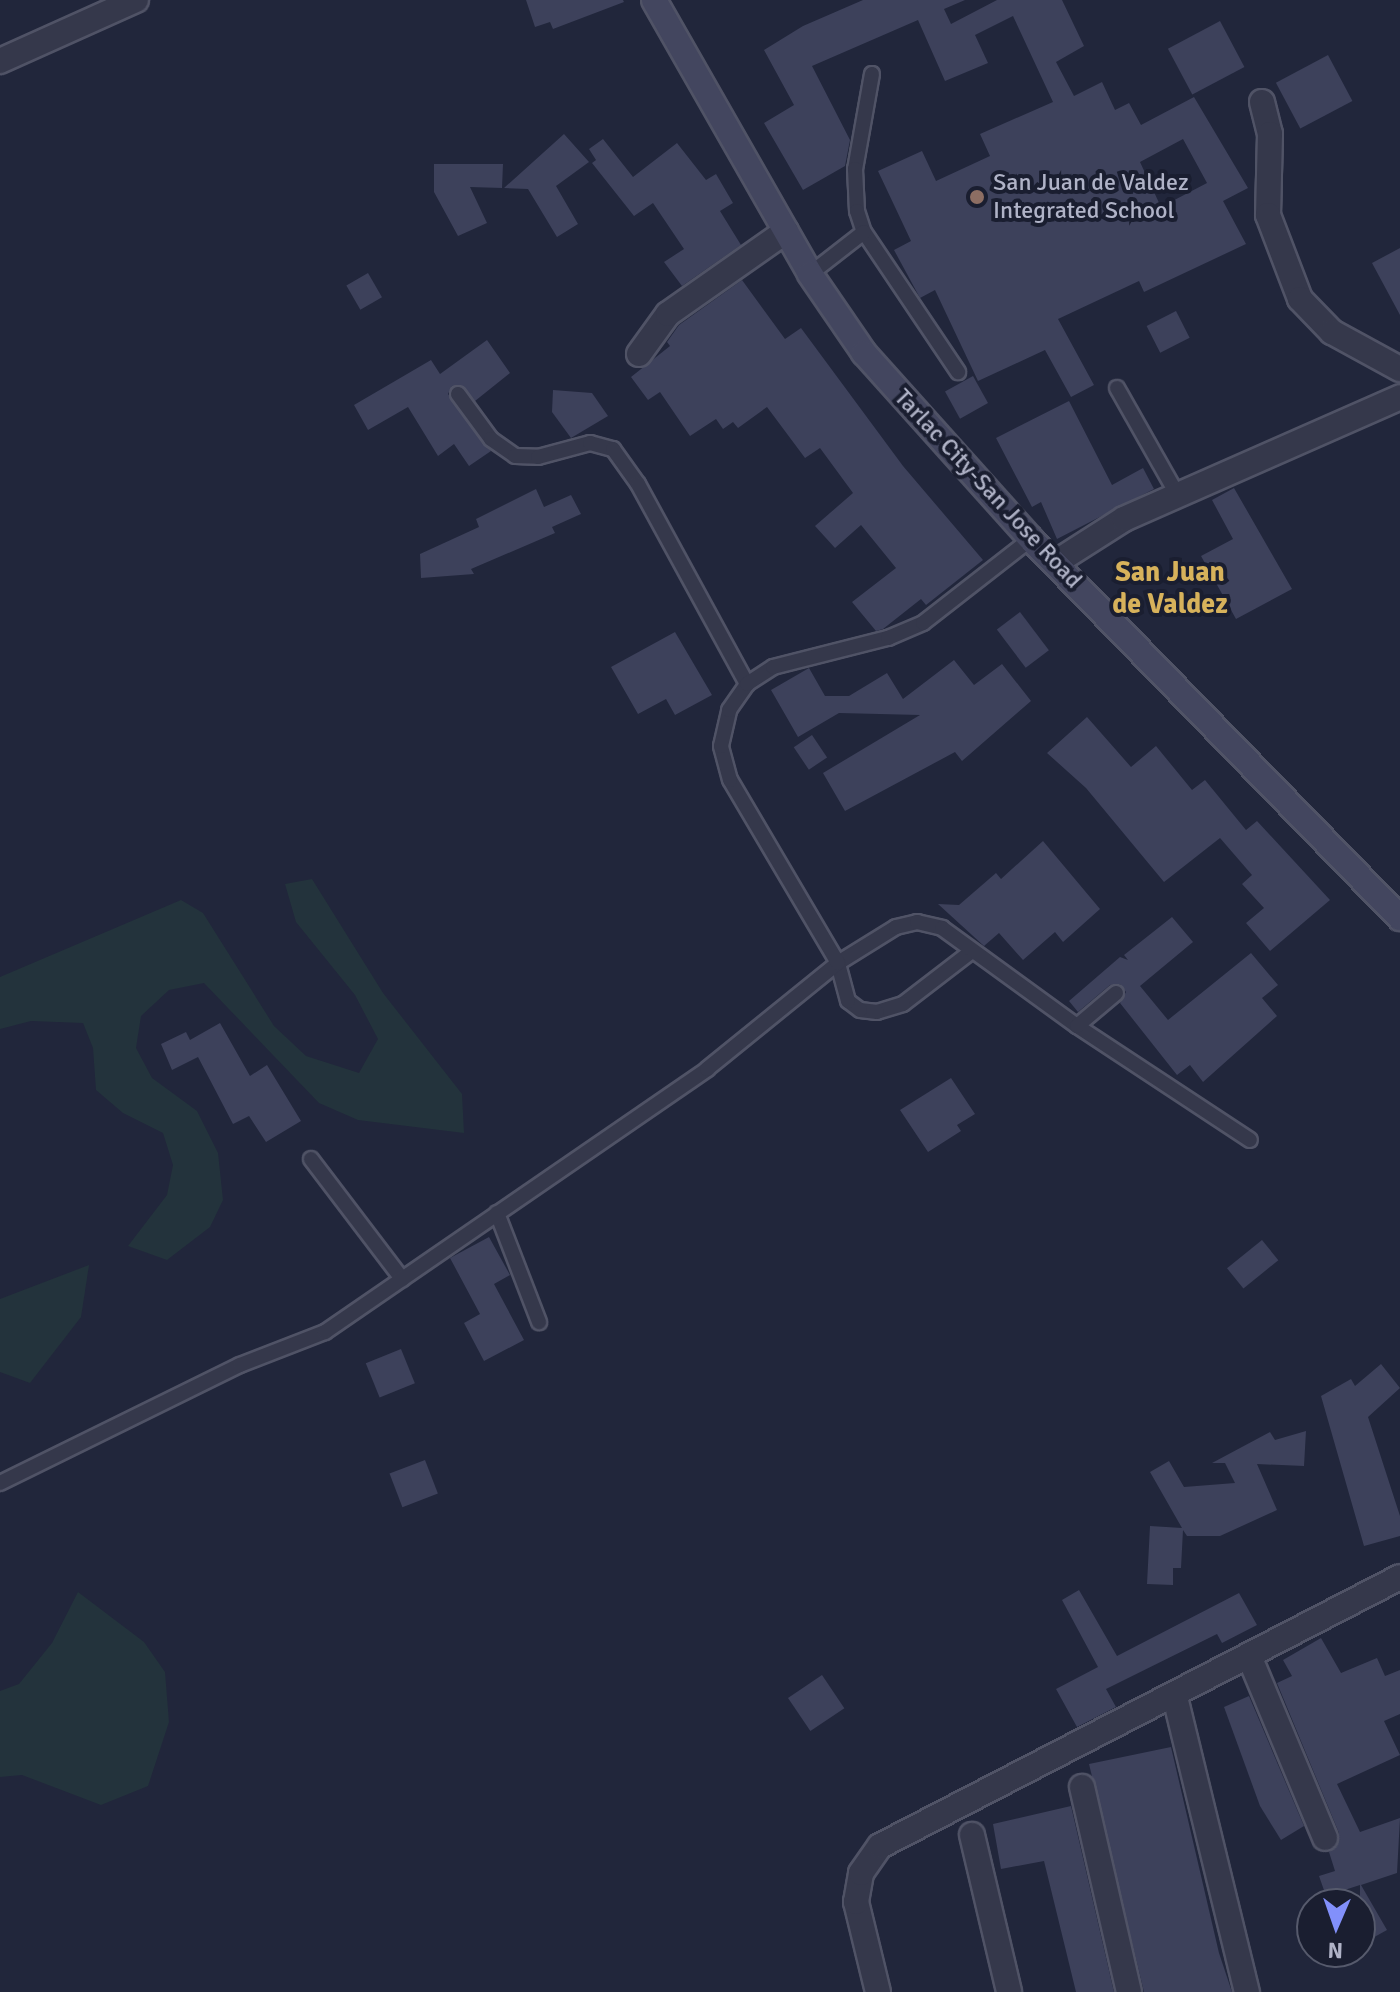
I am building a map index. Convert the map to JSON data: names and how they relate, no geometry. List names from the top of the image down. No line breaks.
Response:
{"streets":{"main road":["Tarlac City-San Jose Road"]},"districts":["San Juan de Valdez"],"places":["San Juan de Valdez Integrated School"],"north":"bottom"}
